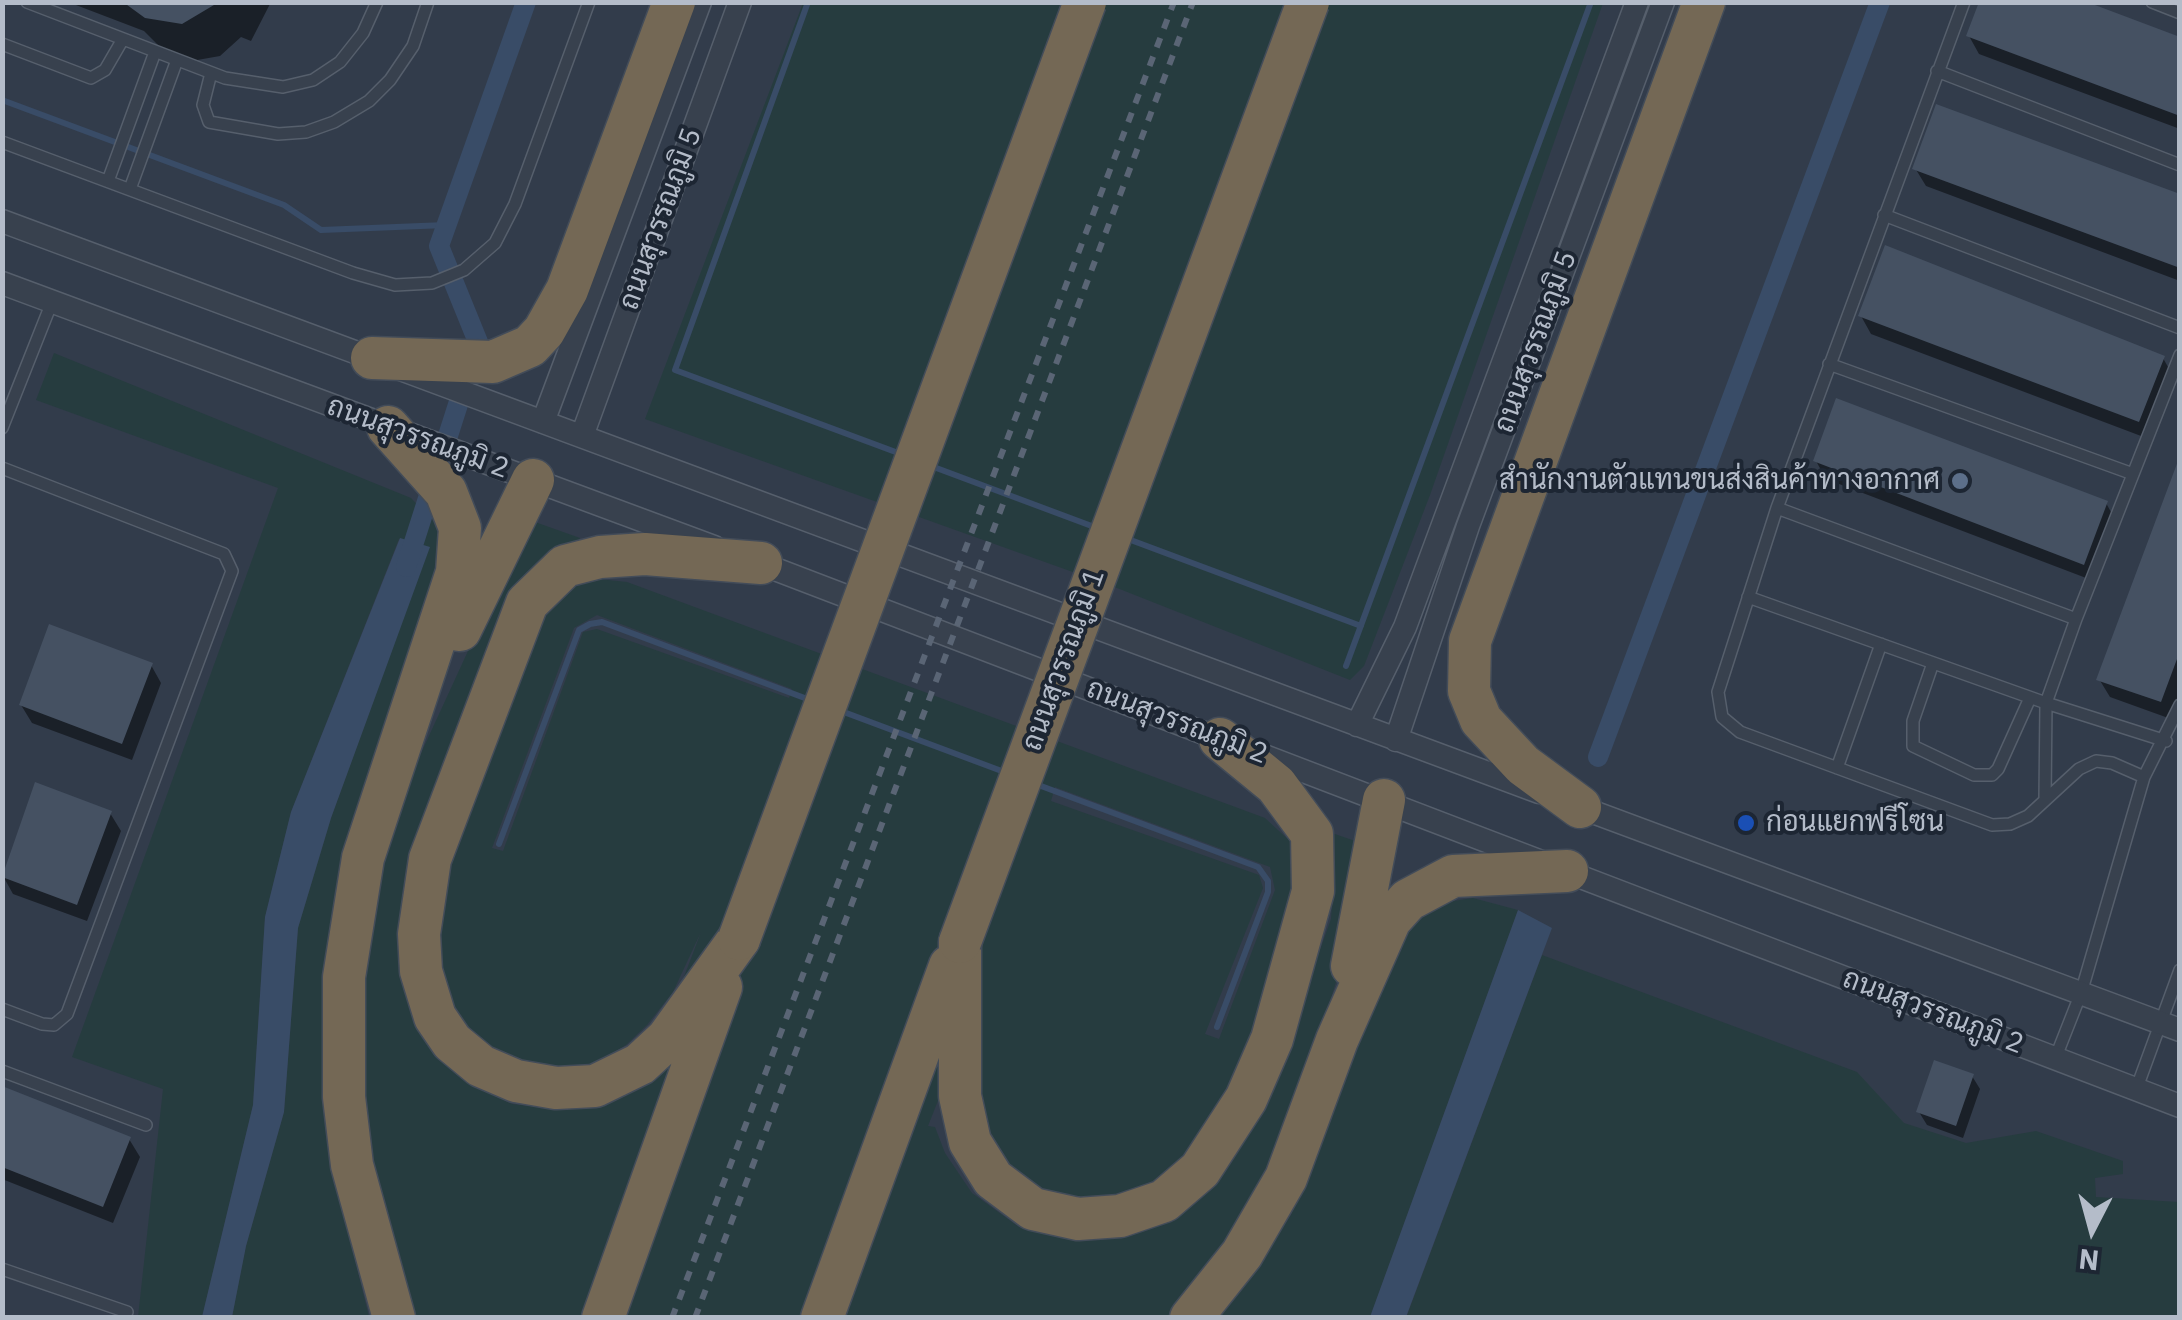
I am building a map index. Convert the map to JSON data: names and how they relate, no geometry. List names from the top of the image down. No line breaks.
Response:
{"streets":{"highway":["ถนนสุวรรณภูมิ 1"],"street":["ถนนสุวรรณภูมิ 5","ถนนสุวรรณภูมิ 2"]},"places":["สำนักงานตัวแทนขนส่งสินค้าทางอากาศ","ก่อนแยกฟรีโซน"],"north":"bottom"}
